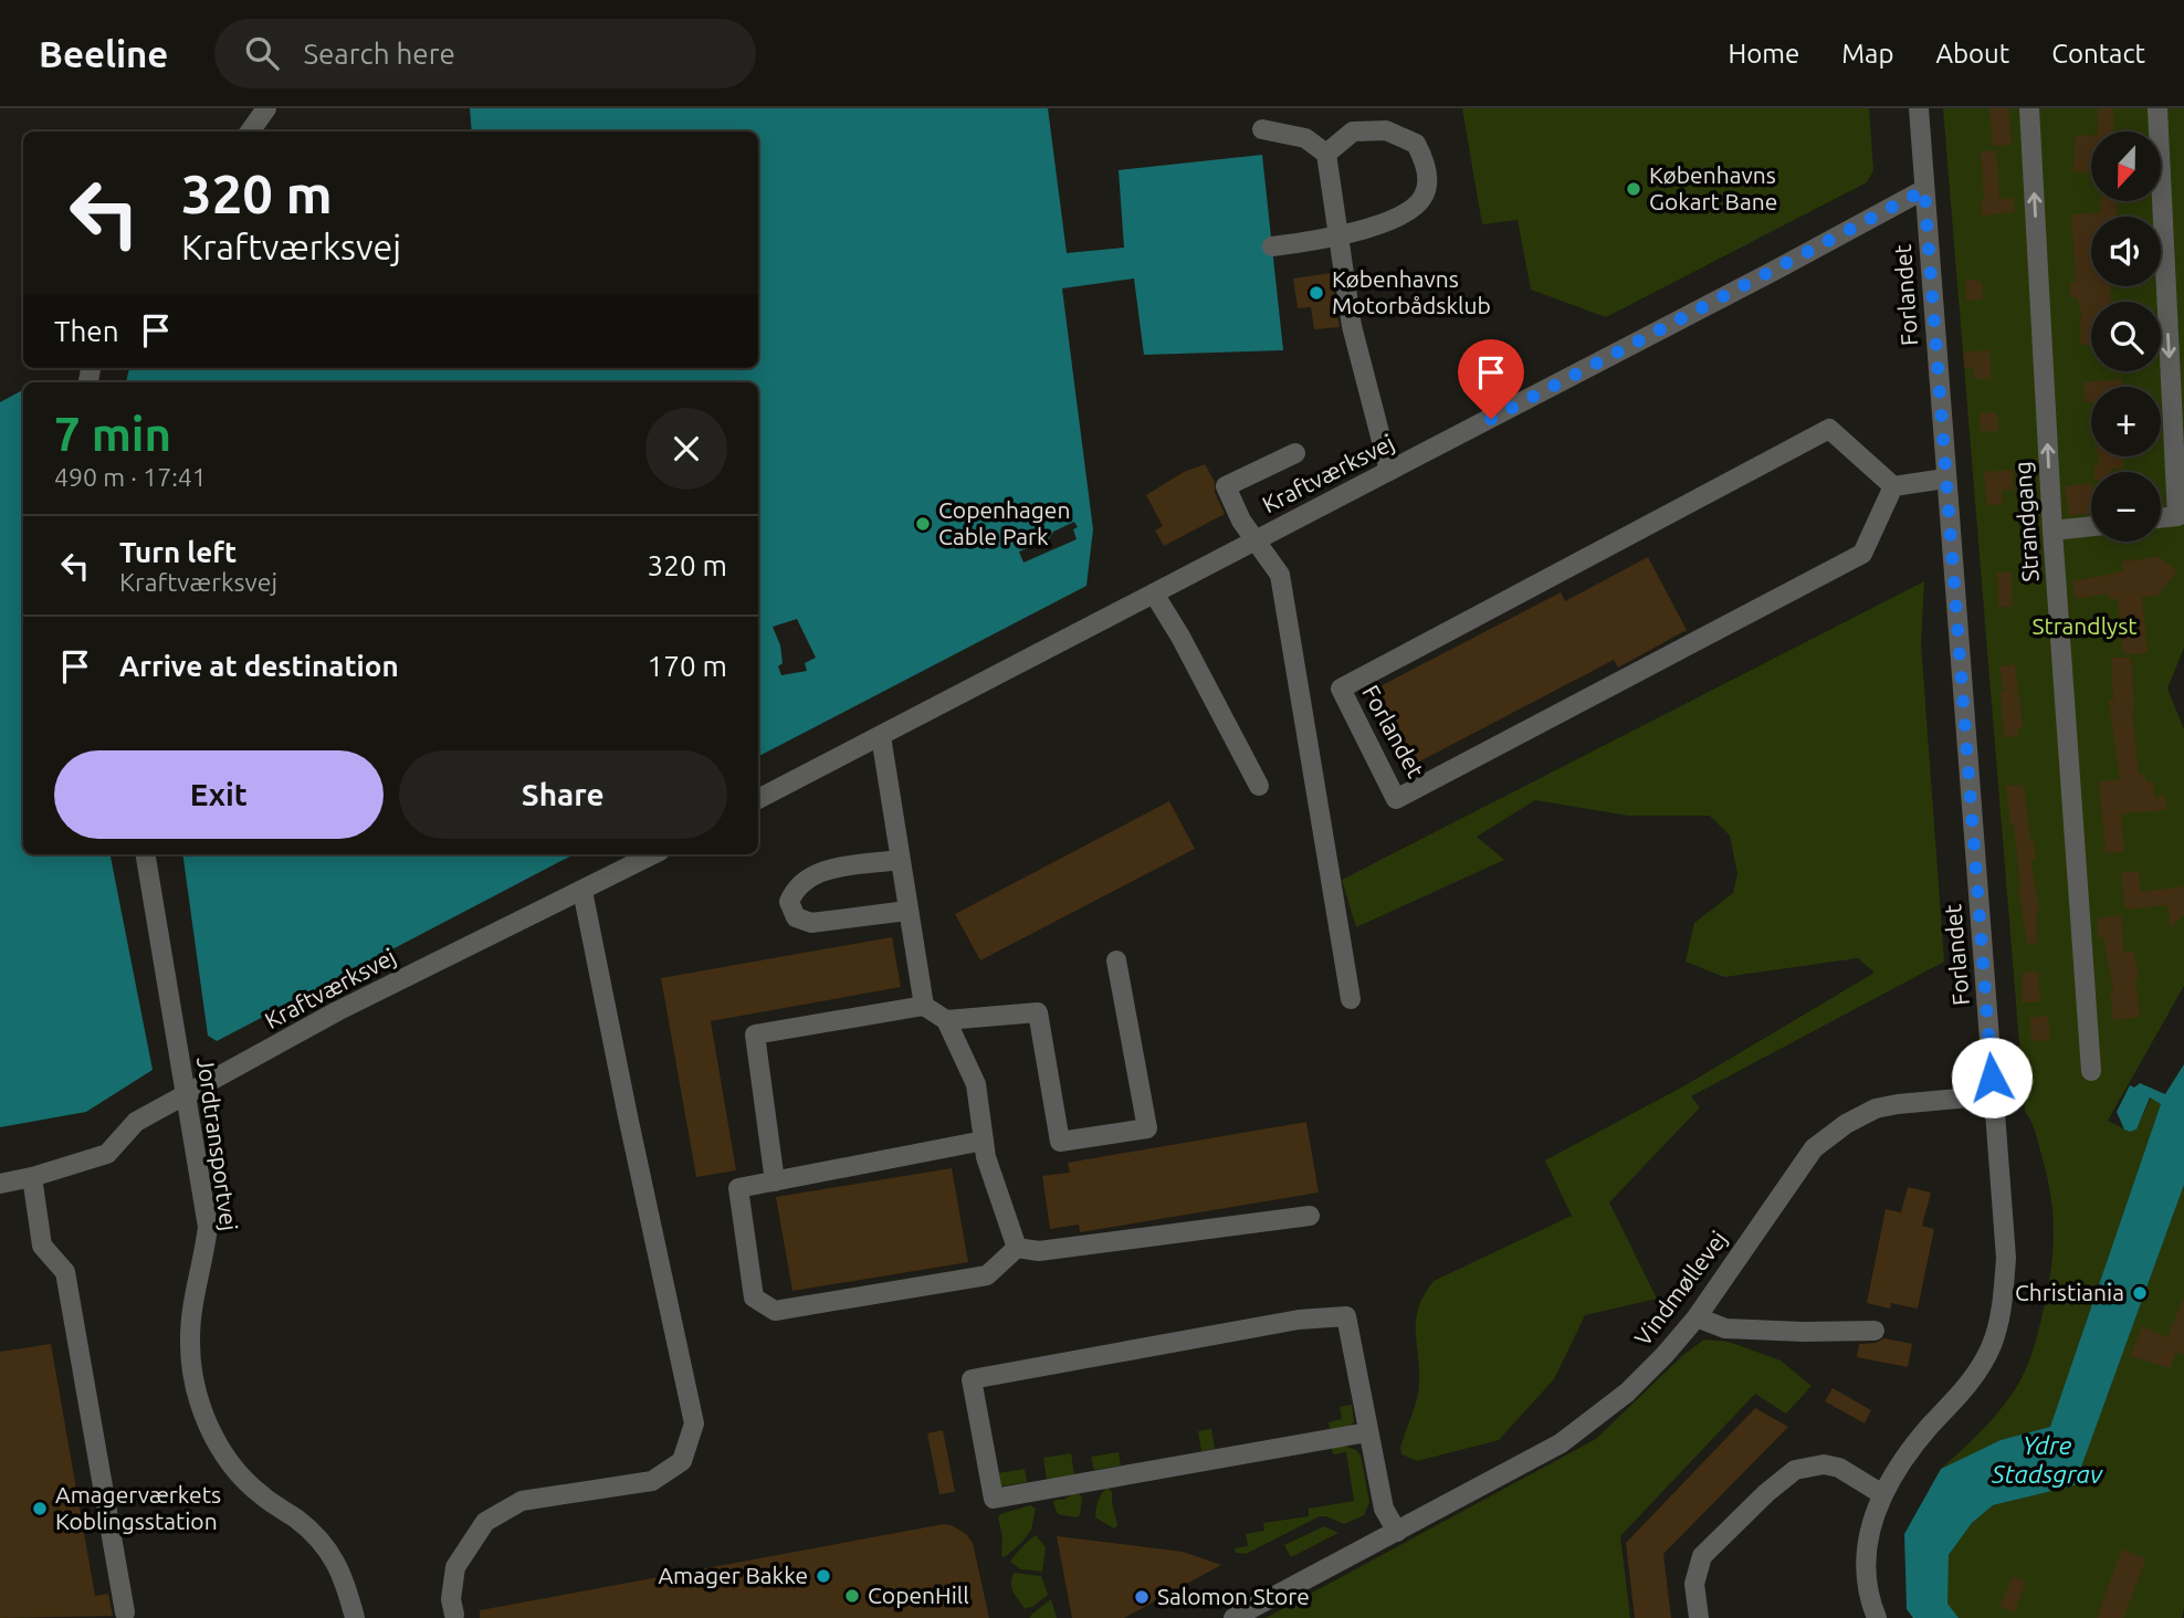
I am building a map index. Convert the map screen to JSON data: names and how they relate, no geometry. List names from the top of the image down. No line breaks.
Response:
{"streets":{"street":["Forlandet","Kraftværksvej","Strandgang","Jordtransportvej","Vindmøllevej"]},"crossings":[["Forlandet","Kraftværksvej"],["Forlandet","Vindmøllevej"],["Kraftværksvej","Jordtransportvej"]],"water":["Ydre Stadsgrav"],"parks":["Strandlyst"],"places":["Københavns Gokart Bane","Københavns Motorbådsklub","Copenhagen Cable Park","Christiania","Amagerværkets Koblingsstation","Amager Bakke","CopenHill","Salomon Store"],"north":"bottom","page":{"header":"Beeline","search":"Search here","nav":["Home","Map","About","Contact"],"map_buttons":["+","−"],"turn":["320 m","Kraftværksvej"],"then":"Then","heading":["7 min","490 m · 17:41"],"list":[{"name":"Turn left","note":"Kraftværksvej","value":"320 m"},{"name":"Arrive at destination","value":"170 m"}],"buttons":["Exit","Share"]}}
